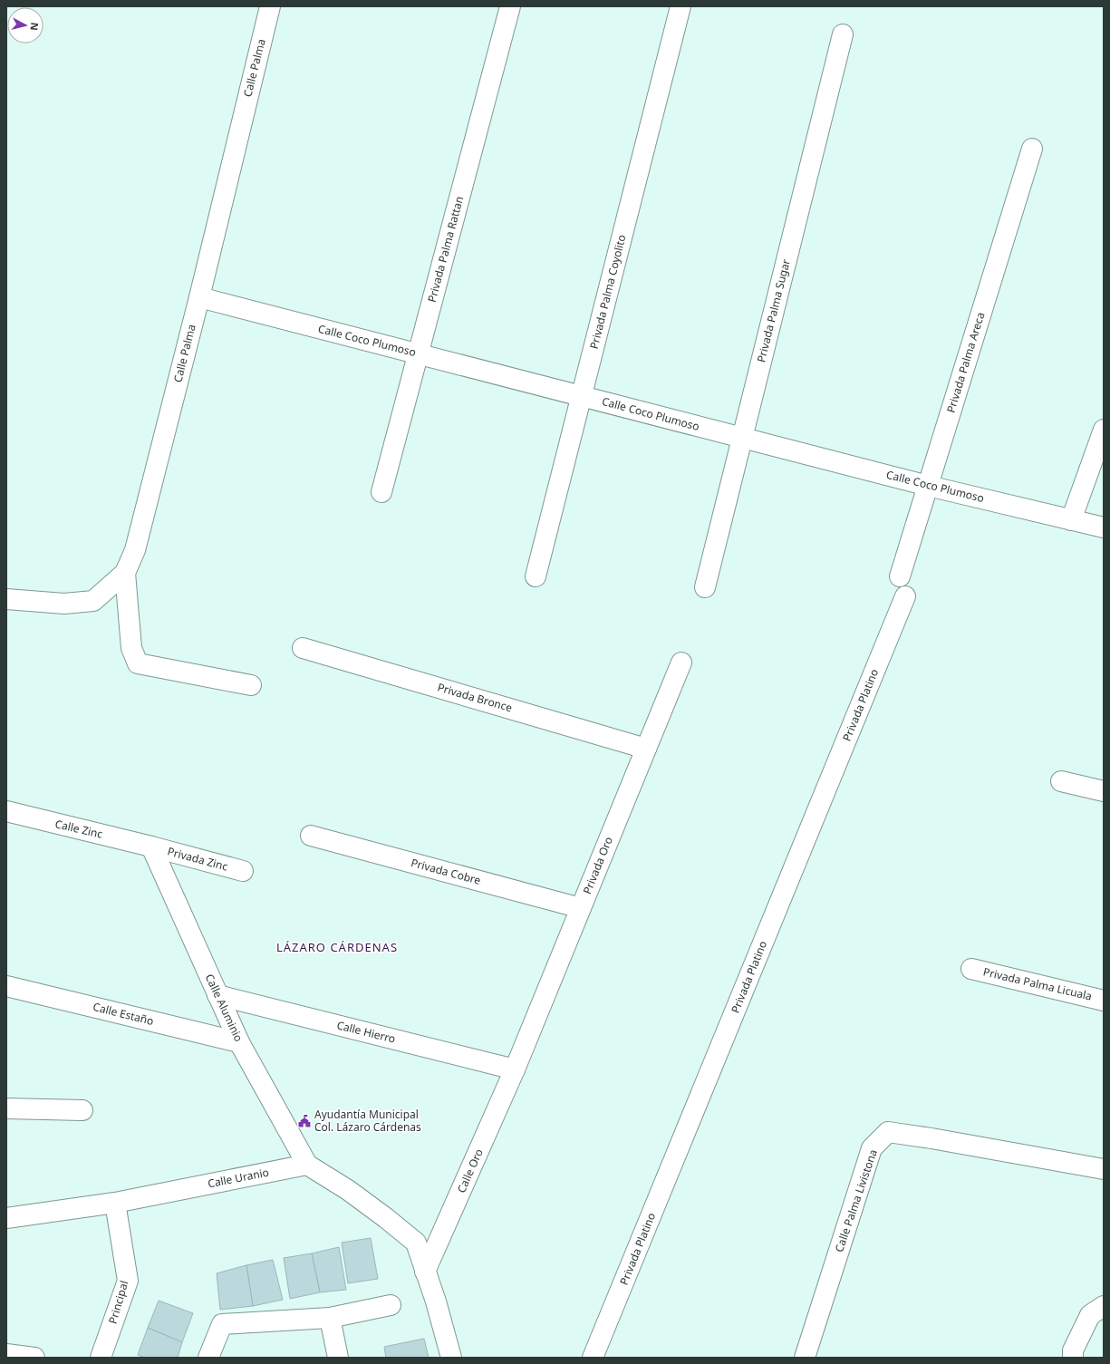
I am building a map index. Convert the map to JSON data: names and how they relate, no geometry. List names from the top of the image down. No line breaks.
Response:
{"streets":{"street":["Calle Palma","Privada Palma Rattan","Privada Palma Coyolito","Privada Palma Sugar","Calle Coco Plumoso","Privada Palma Areca","Privada Bronce","Privada Platino","Calle Zinc","Privada Zinc","Privada Oro","Privada Cobre","Privada Palma Licuala","Calle Aluminio","Calle Estaño","Calle Hierro","Calle Oro","Calle Uranio","Calle Palma Livistona","Principal"]},"crossings":[["Calle Palma","Calle Coco Plumoso"],["Privada Palma Rattan","Calle Coco Plumoso"],["Privada Palma Coyolito","Calle Coco Plumoso"],["Privada Palma Sugar","Calle Coco Plumoso"],["Calle Coco Plumoso","Privada Palma Areca"],["Privada Bronce","Privada Oro"],["Calle Zinc","Privada Zinc"],["Calle Zinc","Calle Aluminio"],["Privada Zinc","Calle Aluminio"],["Privada Oro","Privada Cobre"],["Privada Oro","Calle Hierro"],["Privada Oro","Calle Oro"],["Calle Aluminio","Calle Estaño"],["Calle Aluminio","Calle Hierro"],["Calle Aluminio","Calle Uranio"],["Calle Hierro","Calle Oro"],["Calle Uranio","Principal"]],"districts":["LÁZARO CÁRDENAS"],"places":{"public building":["Ayudantía Municipal Col. Lázaro Cárdenas"]},"north":"right"}
